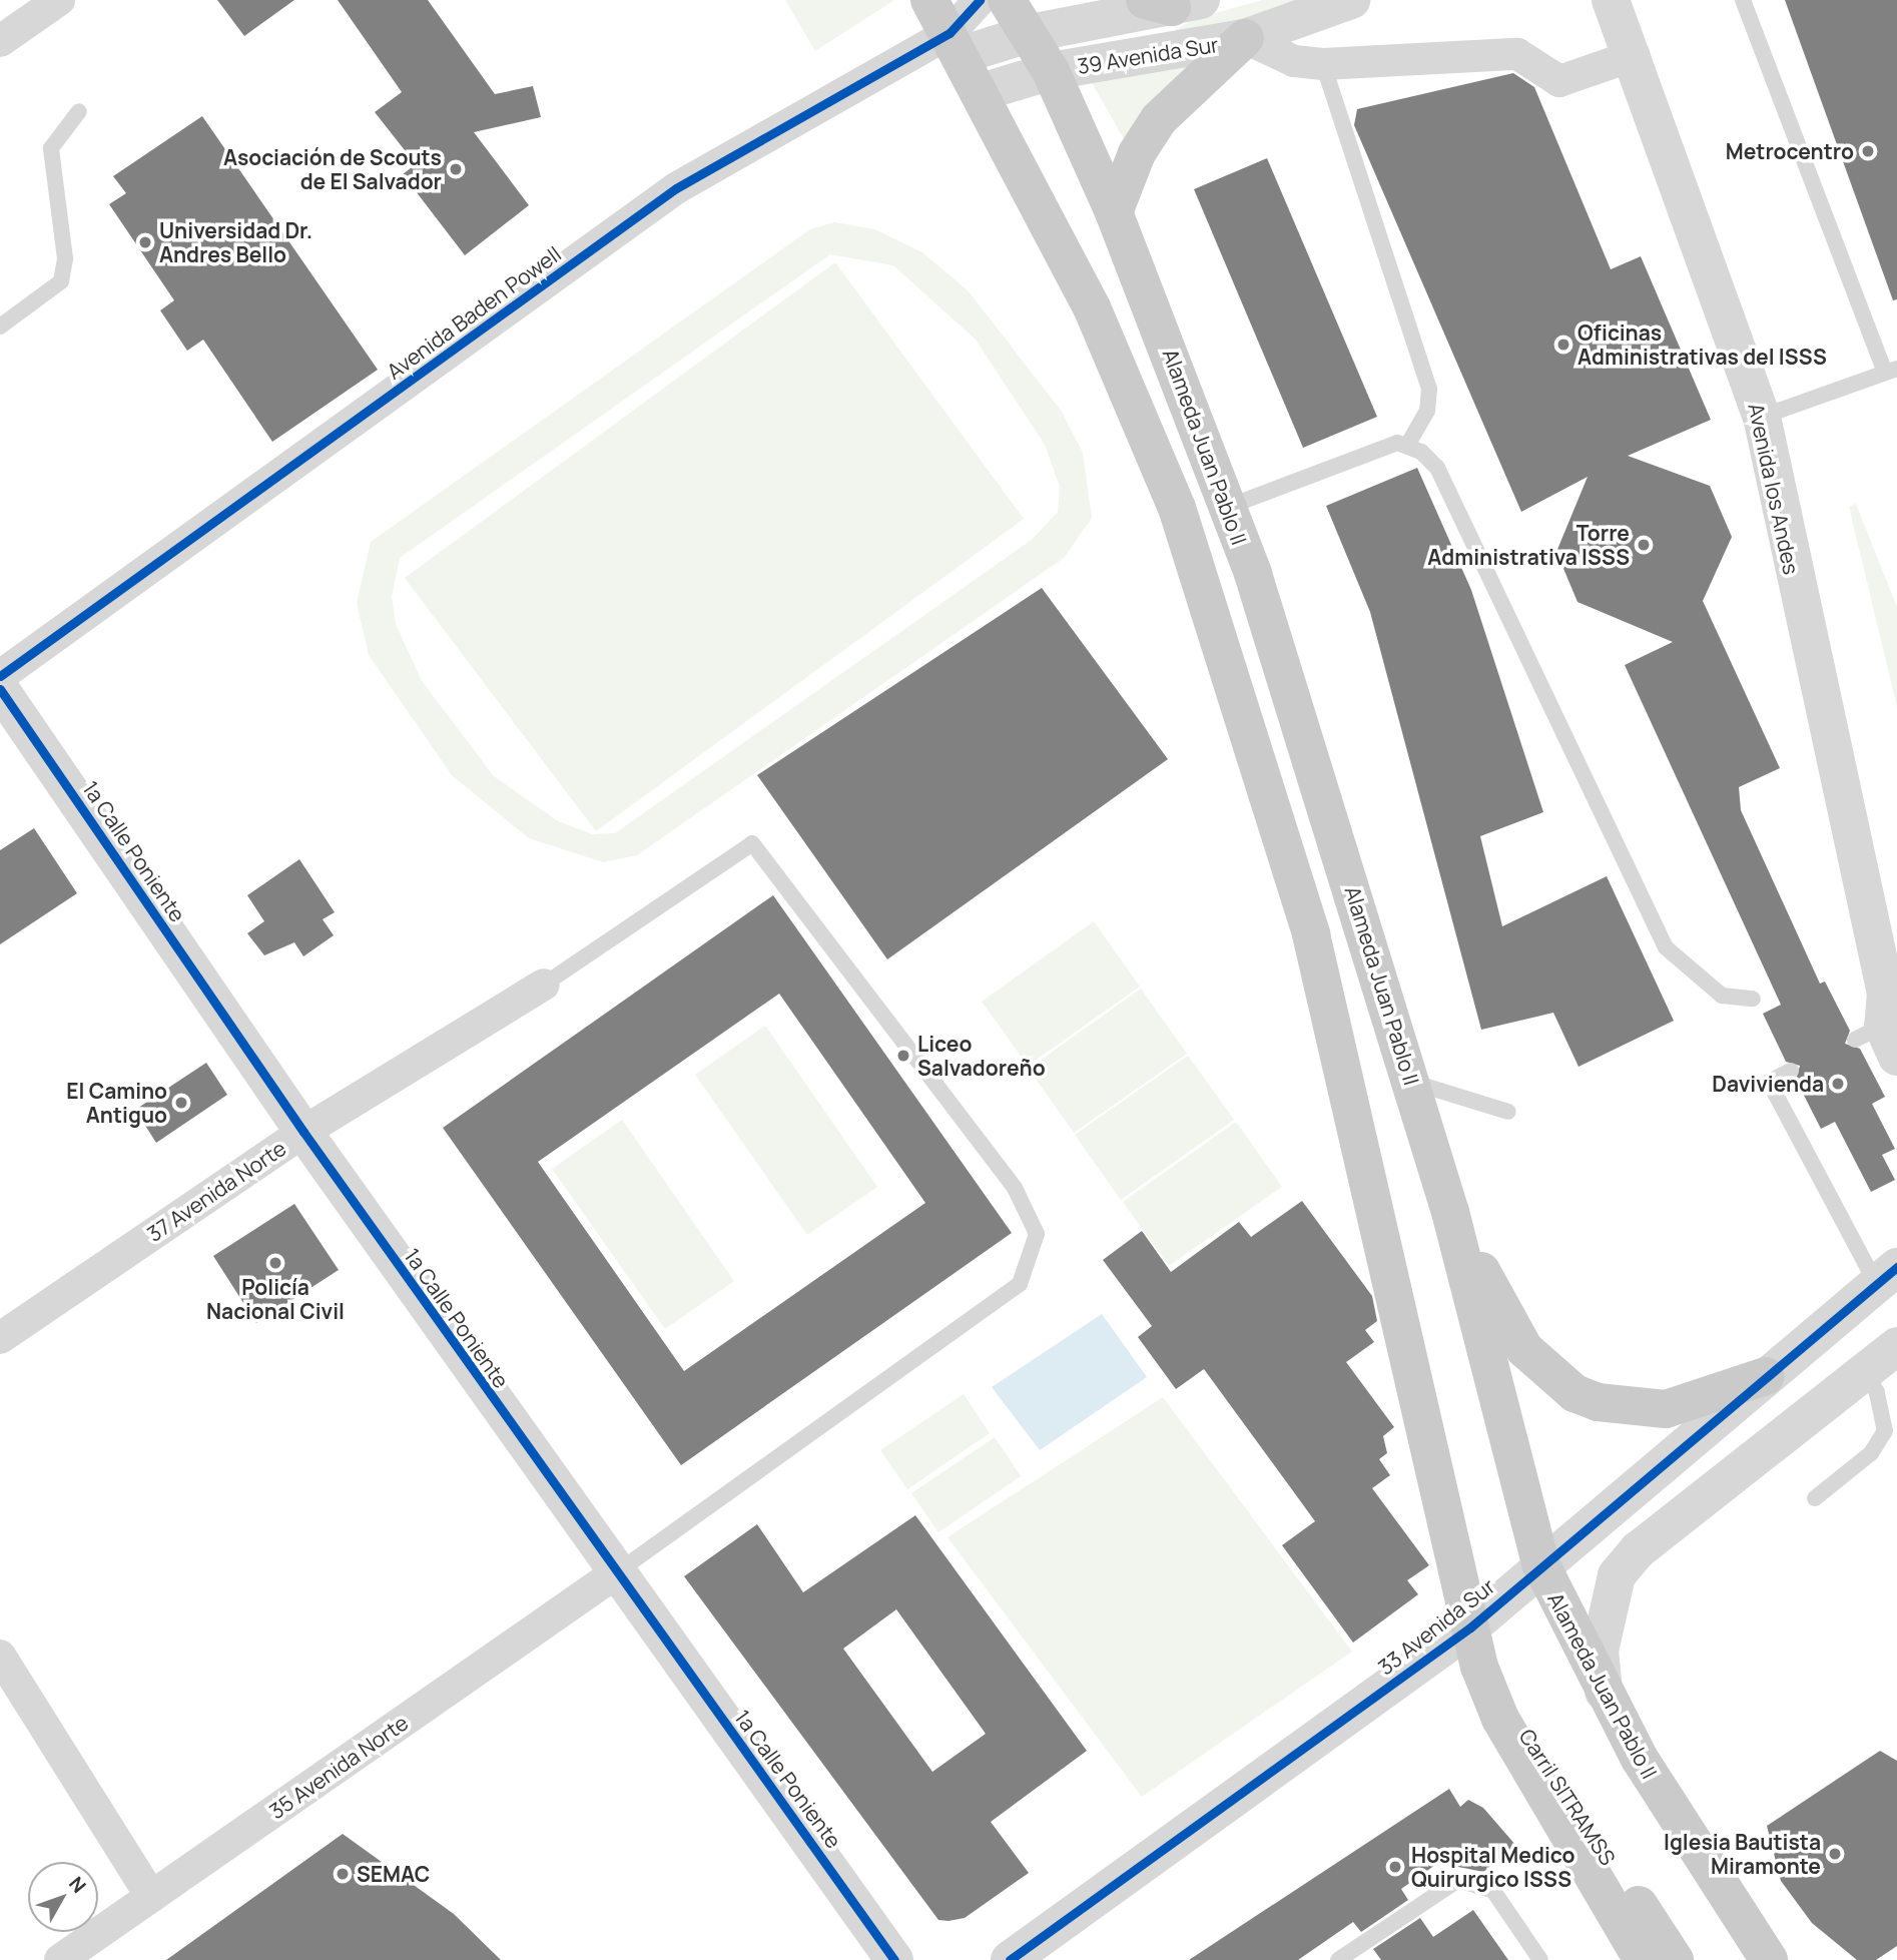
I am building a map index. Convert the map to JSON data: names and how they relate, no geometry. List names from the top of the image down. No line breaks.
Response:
{"streets":{"main road":["Alameda Juan Pablo II","Carril SITRAMSS"],"street":["39 Avenida Sur","Avenida Baden Powell","Avenida los Andes","1a Calle Poniente","37 Avenida Norte","33 Avenida Sur","35 Avenida Norte"]},"crossings":[["39 Avenida Sur","Alameda Juan Pablo II"],["Avenida Baden Powell","Alameda Juan Pablo II"],["Alameda Juan Pablo II","33 Avenida Sur"],["Alameda Juan Pablo II","Carril SITRAMSS"],["1a Calle Poniente","37 Avenida Norte"],["1a Calle Poniente","35 Avenida Norte"],["33 Avenida Sur","Carril SITRAMSS"]],"places":["Metrocentro","Asociación de Scouts de El Salvador","Universidad Dr. Andres Bello","Oficinas Administrativas del ISSS","Torre Administrativa ISSS","Liceo Salvadoreño","Davivienda","El Camino Antiguo","Policía Nacional Civil","Iglesia Bautista Miramonte","Hospital Medico Quirurgico ISSS","SEMAC"],"north":"top right"}
